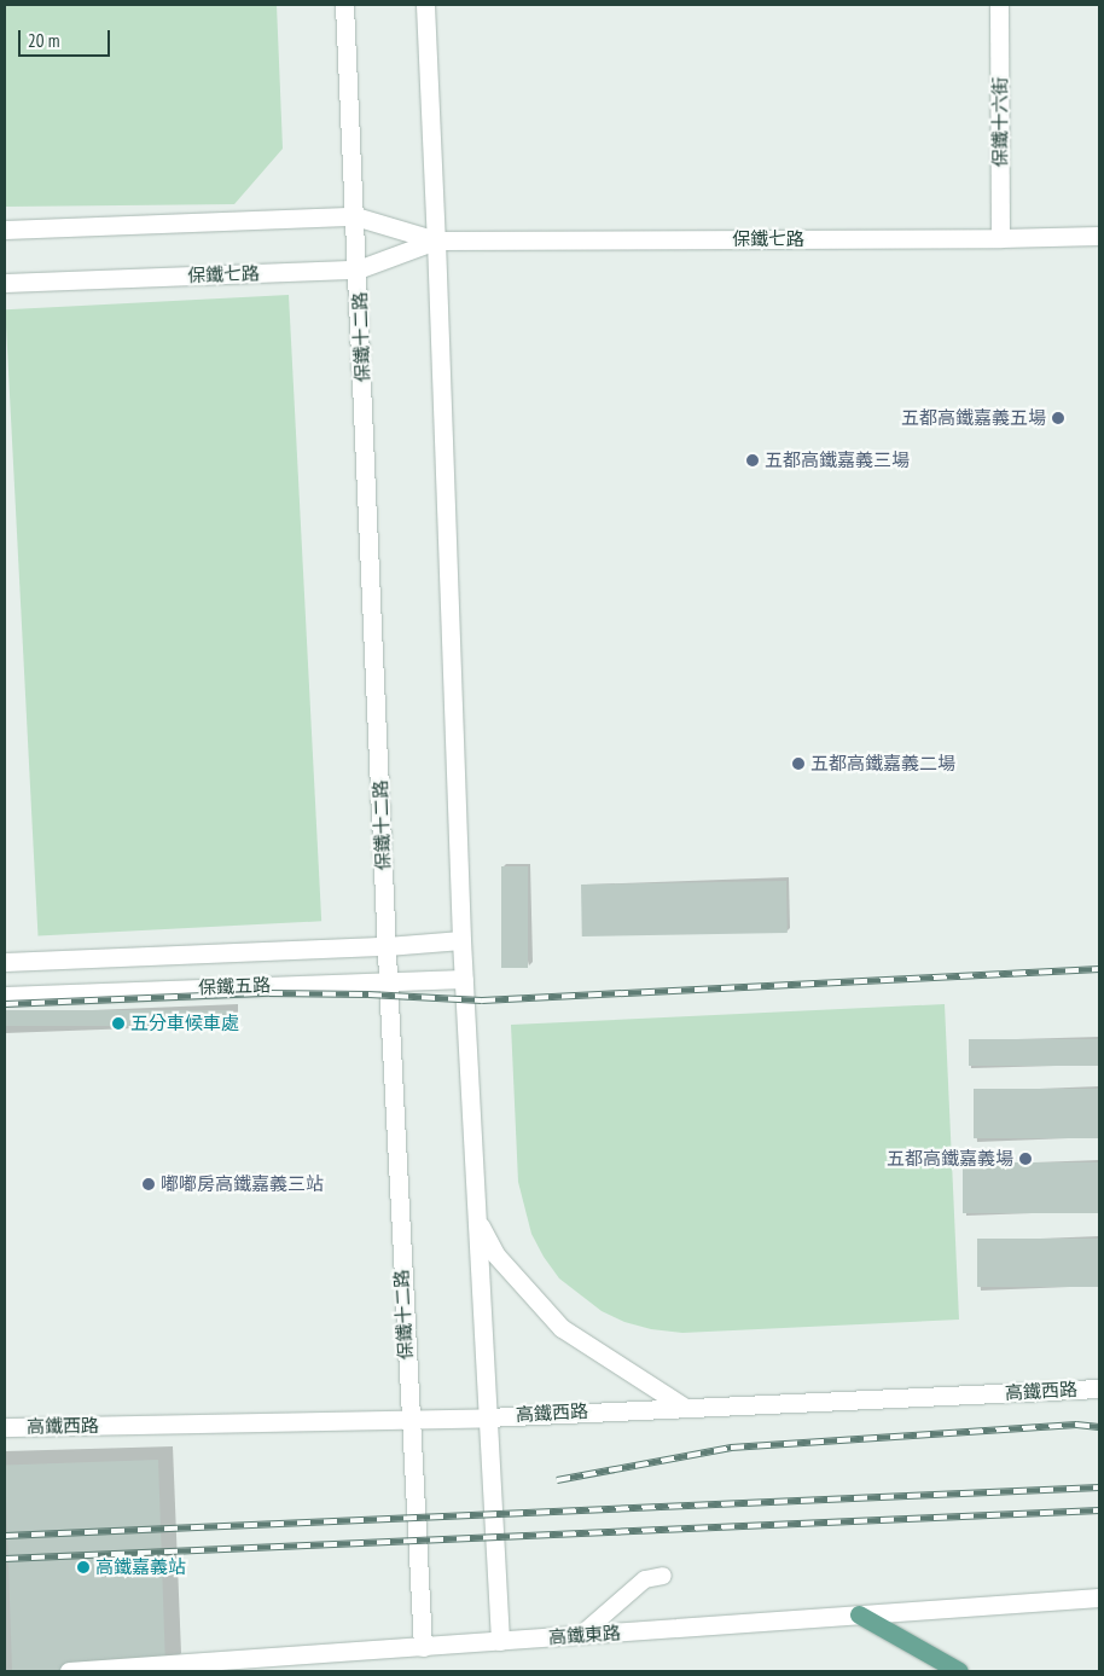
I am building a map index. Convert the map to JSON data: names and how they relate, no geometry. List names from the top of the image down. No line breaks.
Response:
{"streets":{"street":["保鐵十六街","保鐵七路","保鐵十二路","保鐵五路","高鐵西路","高鐵東路"]},"crossings":[["保鐵十六街","保鐵七路"],["保鐵七路","保鐵十二路"],["保鐵十二路","保鐵五路"],["保鐵十二路","高鐵西路"],["保鐵十二路","高鐵東路"]],"places":["五都高鐵嘉義五場","五都高鐵嘉義三場","五都高鐵嘉義二場","五分車候車處","五都高鐵嘉義場","嘟嘟房高鐵嘉義三站","高鐵嘉義站"],"scale_bar":"20 m"}
